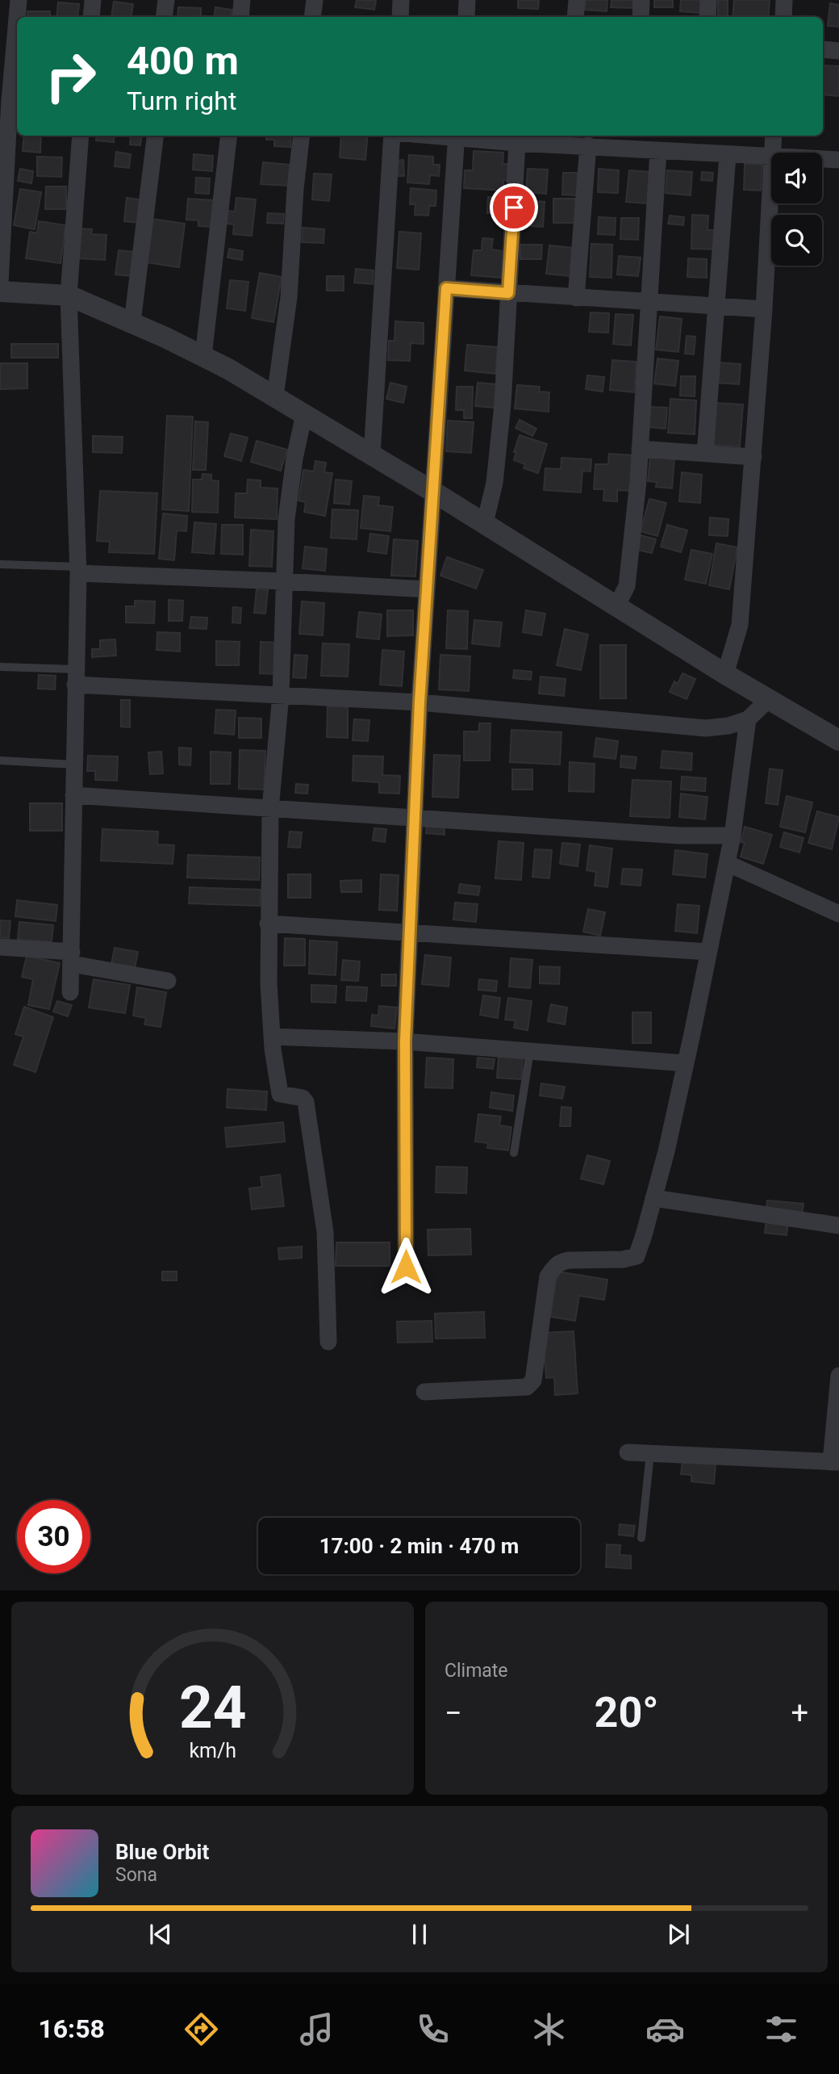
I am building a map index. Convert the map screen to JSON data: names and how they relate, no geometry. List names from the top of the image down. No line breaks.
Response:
{"page":{"turn":["400 m","Turn right"],"limit":"30","trip":"17:00 · 2 min · 470 m","tile":"Climate","heat":["−","20°","+"],"song":["Blue Orbit","Sona"],"tabs":"16:58","gauge":["24","km/h"]}}
